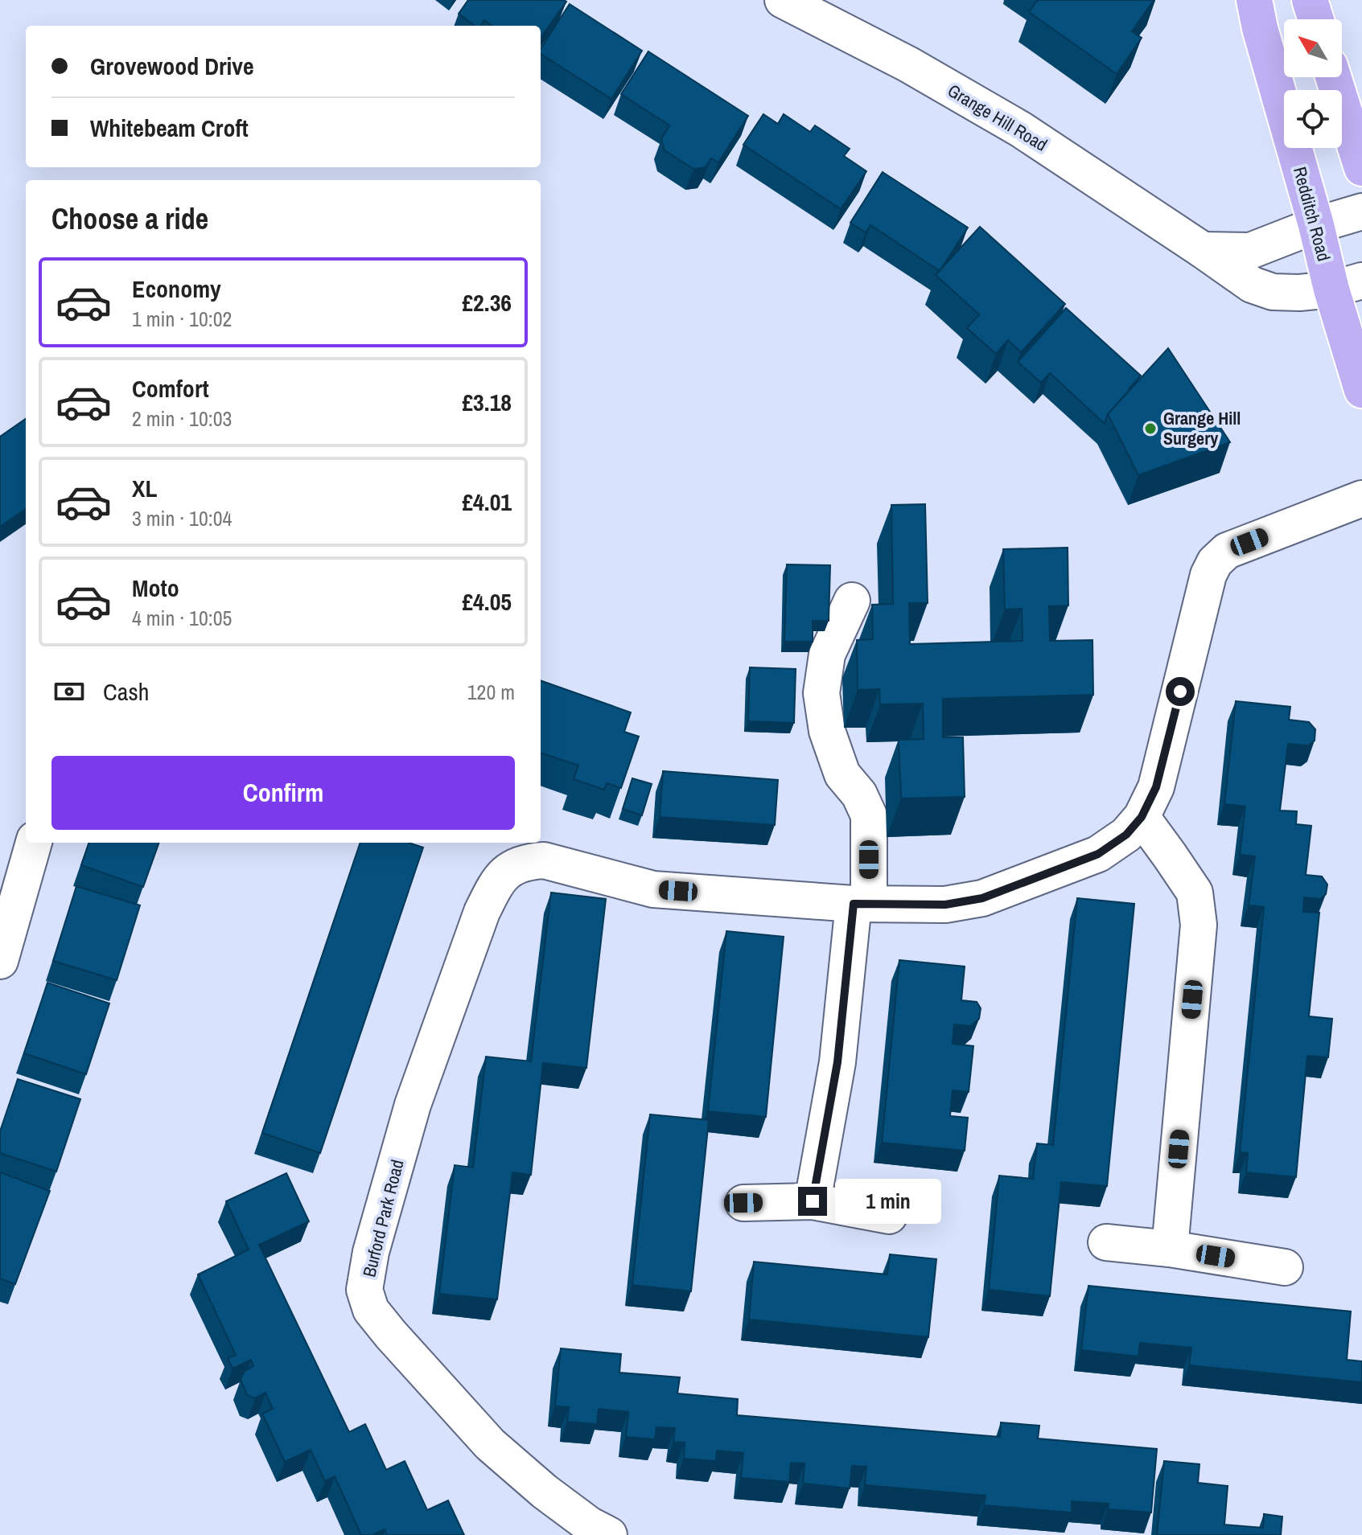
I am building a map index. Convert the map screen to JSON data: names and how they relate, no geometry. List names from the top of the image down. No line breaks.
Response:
{"streets":{"highway":["Redditch Road"],"street":["Grange Hill Road","Burford Park Road"]},"crossings":[["Grange Hill Road","Redditch Road"]],"places":["Grange Hill Surgery"],"north":"top left","page":{"banner":["Grovewood Drive","Whitebeam Croft"],"heading":"Choose a ride","list":[{"name":"Economy","note":"1 min · 10:02","value":"£2.36"},{"name":"Comfort","note":"2 min · 10:03","value":"£3.18"},{"name":"XL","note":"3 min · 10:04","value":"£4.01"},{"name":"Moto","note":"4 min · 10:05","value":"£4.05"}],"pay":["Cash","120 m"],"buttons":"Confirm","bubble":"1 min"}}
